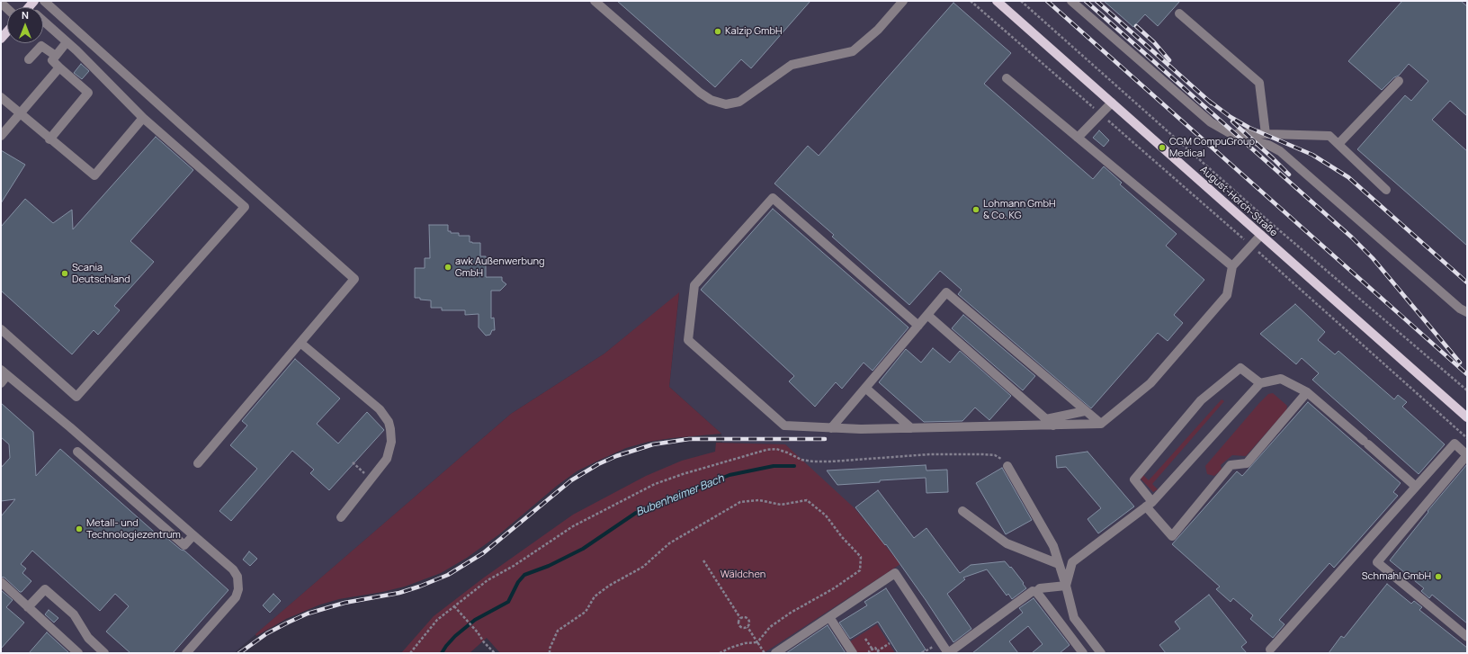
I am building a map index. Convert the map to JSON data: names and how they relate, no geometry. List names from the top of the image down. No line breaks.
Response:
{"streets":{"main road":["August-Horch-Straße"]},"water":["Bubenheimer Bach"],"parks":["Wäldchen"],"places":["Kalzip GmbH","CGM CompuGroup Medical","Lohmann GmbH & Co. KG","awk Außenwerbung GmbH","Scania Deutschland","Metall- und Technologiezentrum","Schmahl GmbH"],"north":"top"}
